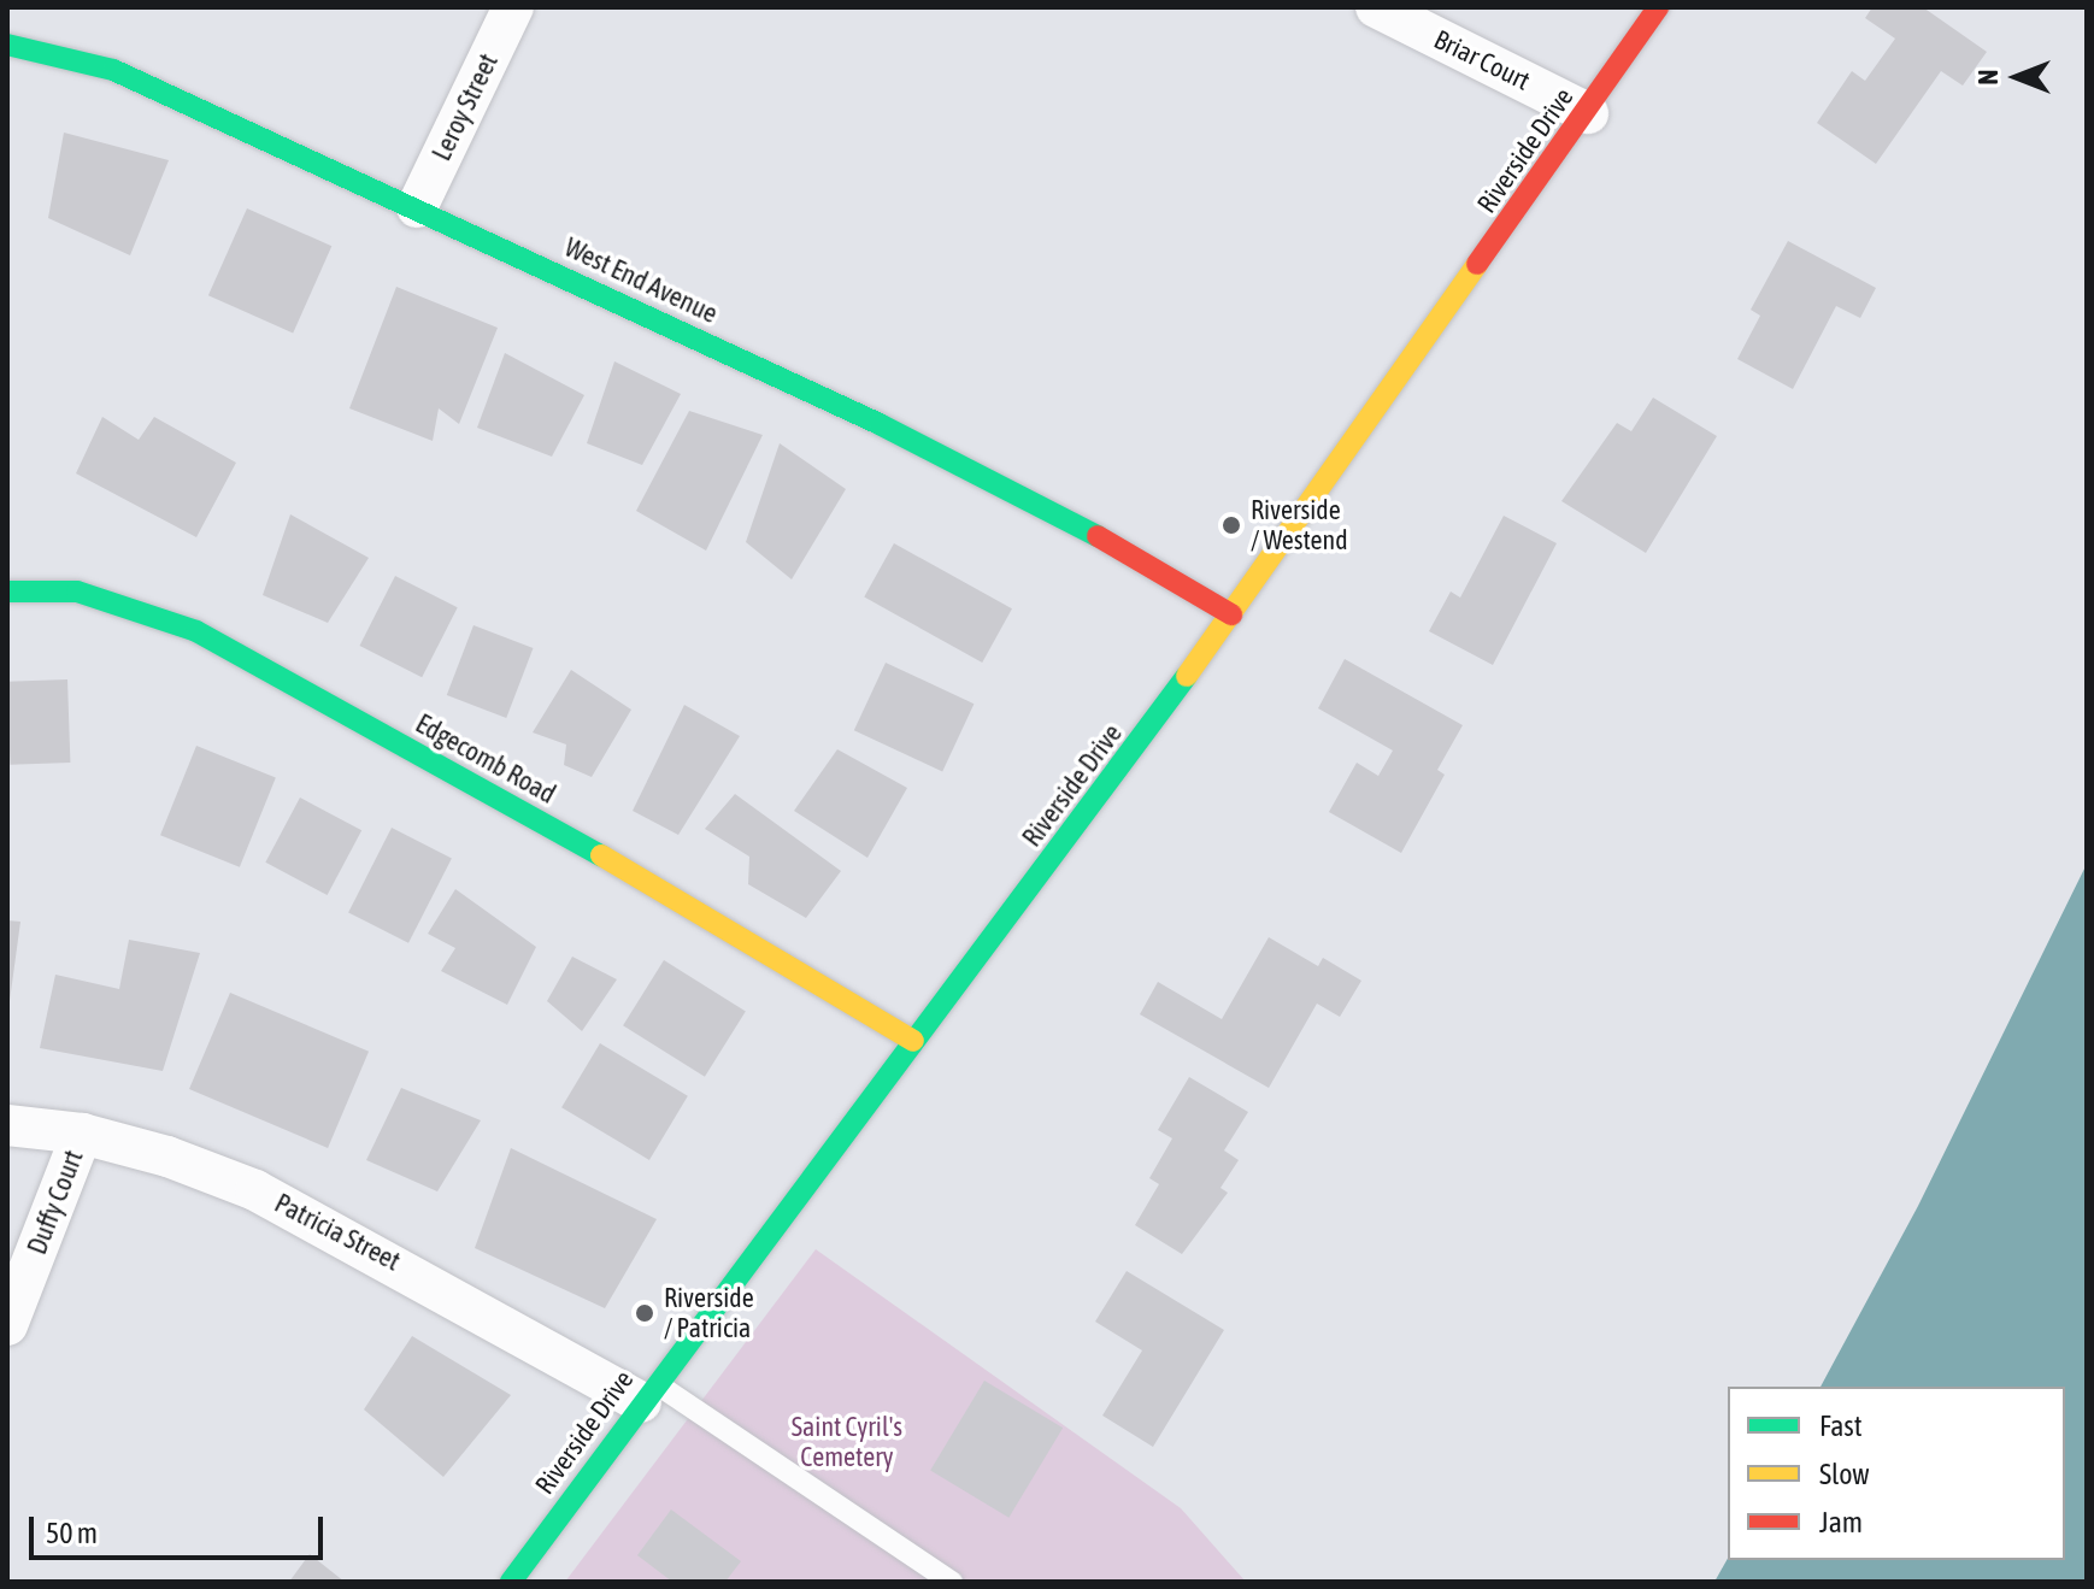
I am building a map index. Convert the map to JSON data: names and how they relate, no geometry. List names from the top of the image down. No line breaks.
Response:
{"streets":{"street":["Briar Court","Leroy Street","Riverside Drive","West End Avenue","Edgecomb Road","Duffy Court","Patricia Street"]},"crossings":[["Briar Court","Riverside Drive"],["Leroy Street","West End Avenue"],["Riverside Drive","West End Avenue"],["Riverside Drive","Edgecomb Road"],["Riverside Drive","Patricia Street"],["Duffy Court","Patricia Street"]],"parks":["Saint Cyril's Cemetery"],"places":["Riverside / Westend","Riverside / Patricia"],"legend":["Fast","Slow","Jam"],"scale_bar":"50 m","north":"left"}
